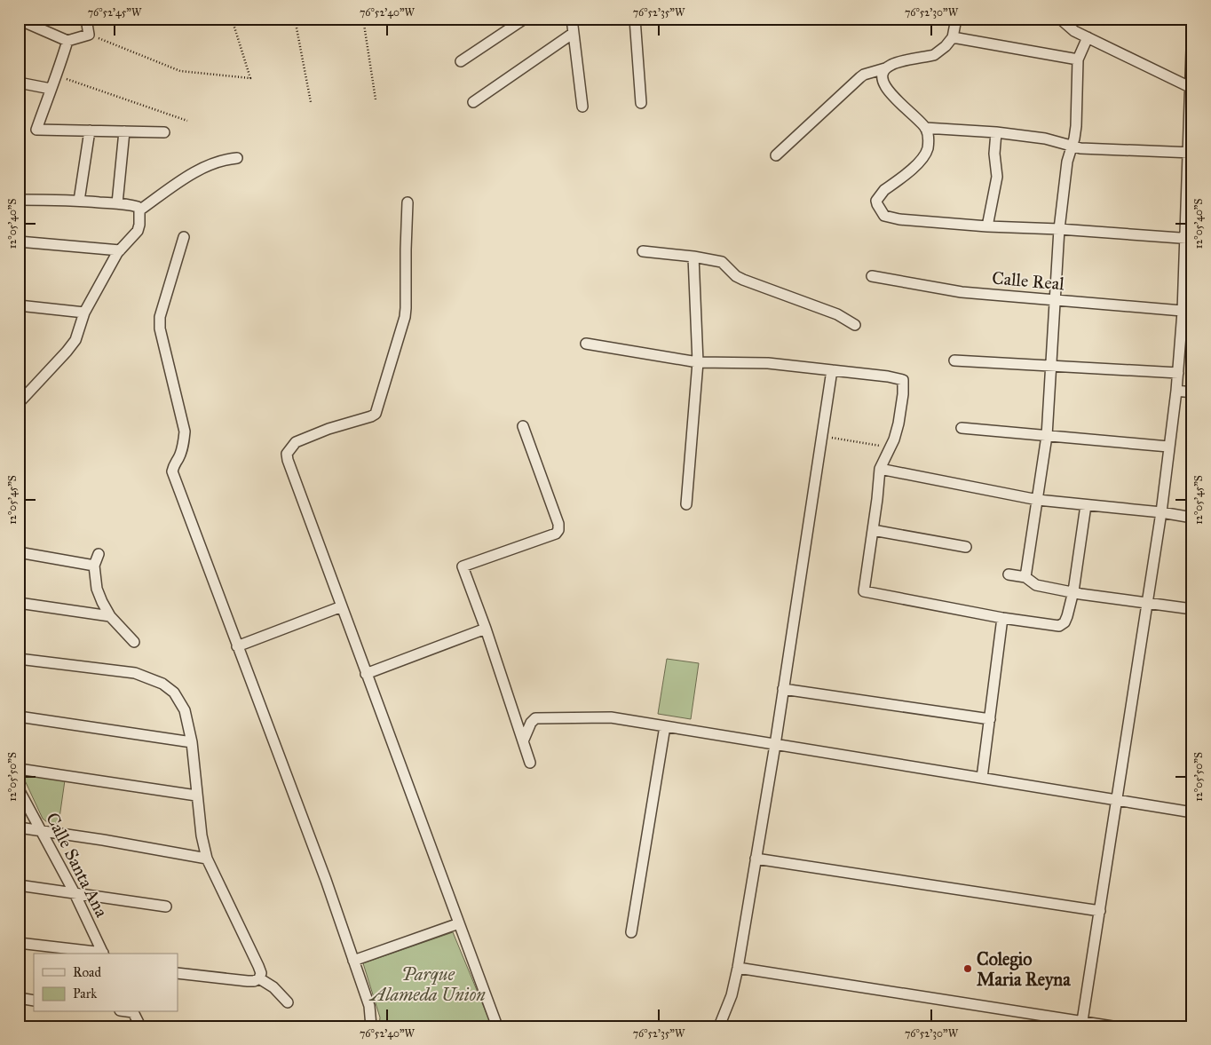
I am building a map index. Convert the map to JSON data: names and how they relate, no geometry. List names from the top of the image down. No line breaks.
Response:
{"streets":{"street":["Calle Real","Calle Santa Ana"]},"parks":["Parque Alameda Union"],"places":["Colegio Maria Reyna"],"legend":["Road","Park"],"coordinates":["76°52'45\"W","76°52'40\"W","76°52'35\"W","76°52'30\"W","12°05'40\"S","12°05'45\"S","12°05'50\"S"]}
